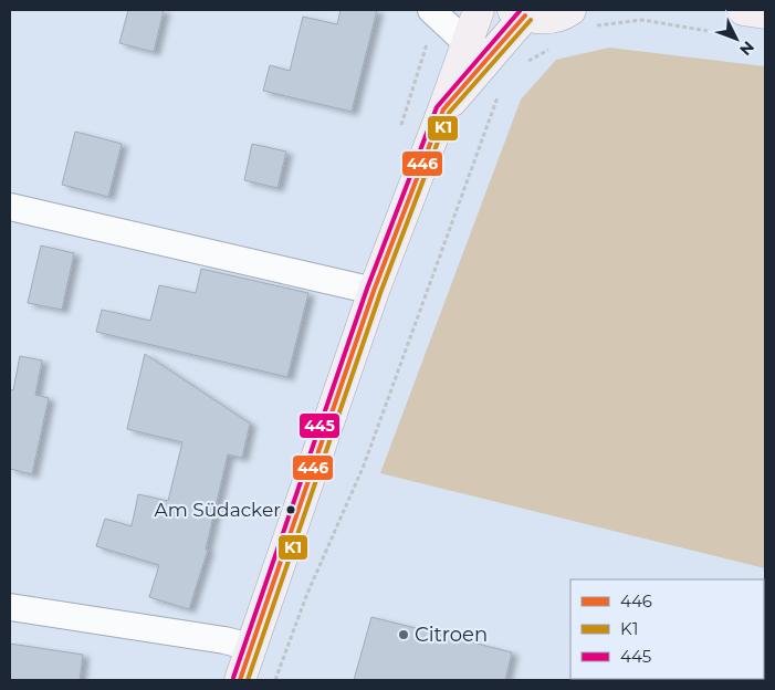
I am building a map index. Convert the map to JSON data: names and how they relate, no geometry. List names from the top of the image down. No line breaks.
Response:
{"places":["Am Südacker","Citroen"],"lines":["transit line 445","transit line 446","transit line K1"],"legend":["446","K1","445"],"north":"bottom right"}
